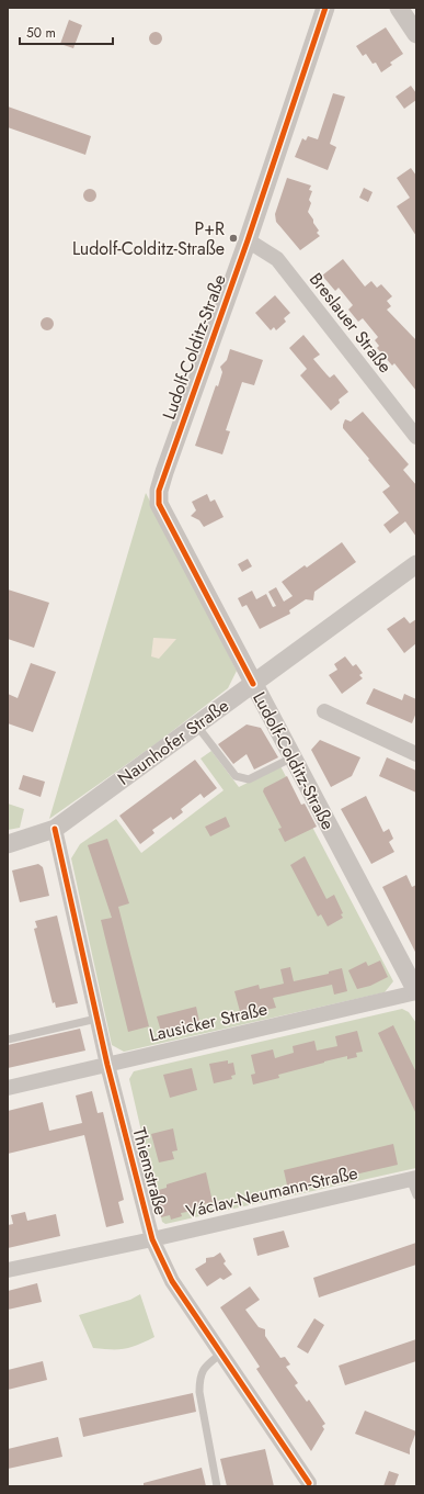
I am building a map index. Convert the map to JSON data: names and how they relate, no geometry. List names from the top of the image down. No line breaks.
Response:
{"streets":{"street":["Breslauer Straße","Ludolf-Colditz-Straße","Naunhofer Straße","Lausicker Straße","Thiemstraße","Václav-Neumann-Straße"]},"crossings":[["Breslauer Straße","Ludolf-Colditz-Straße"],["Ludolf-Colditz-Straße","Naunhofer Straße"],["Ludolf-Colditz-Straße","Lausicker Straße"],["Naunhofer Straße","Thiemstraße"],["Lausicker Straße","Thiemstraße"],["Thiemstraße","Václav-Neumann-Straße"]],"places":["P+R Ludolf-Colditz-Straße"],"scale_bar":"50 m"}
